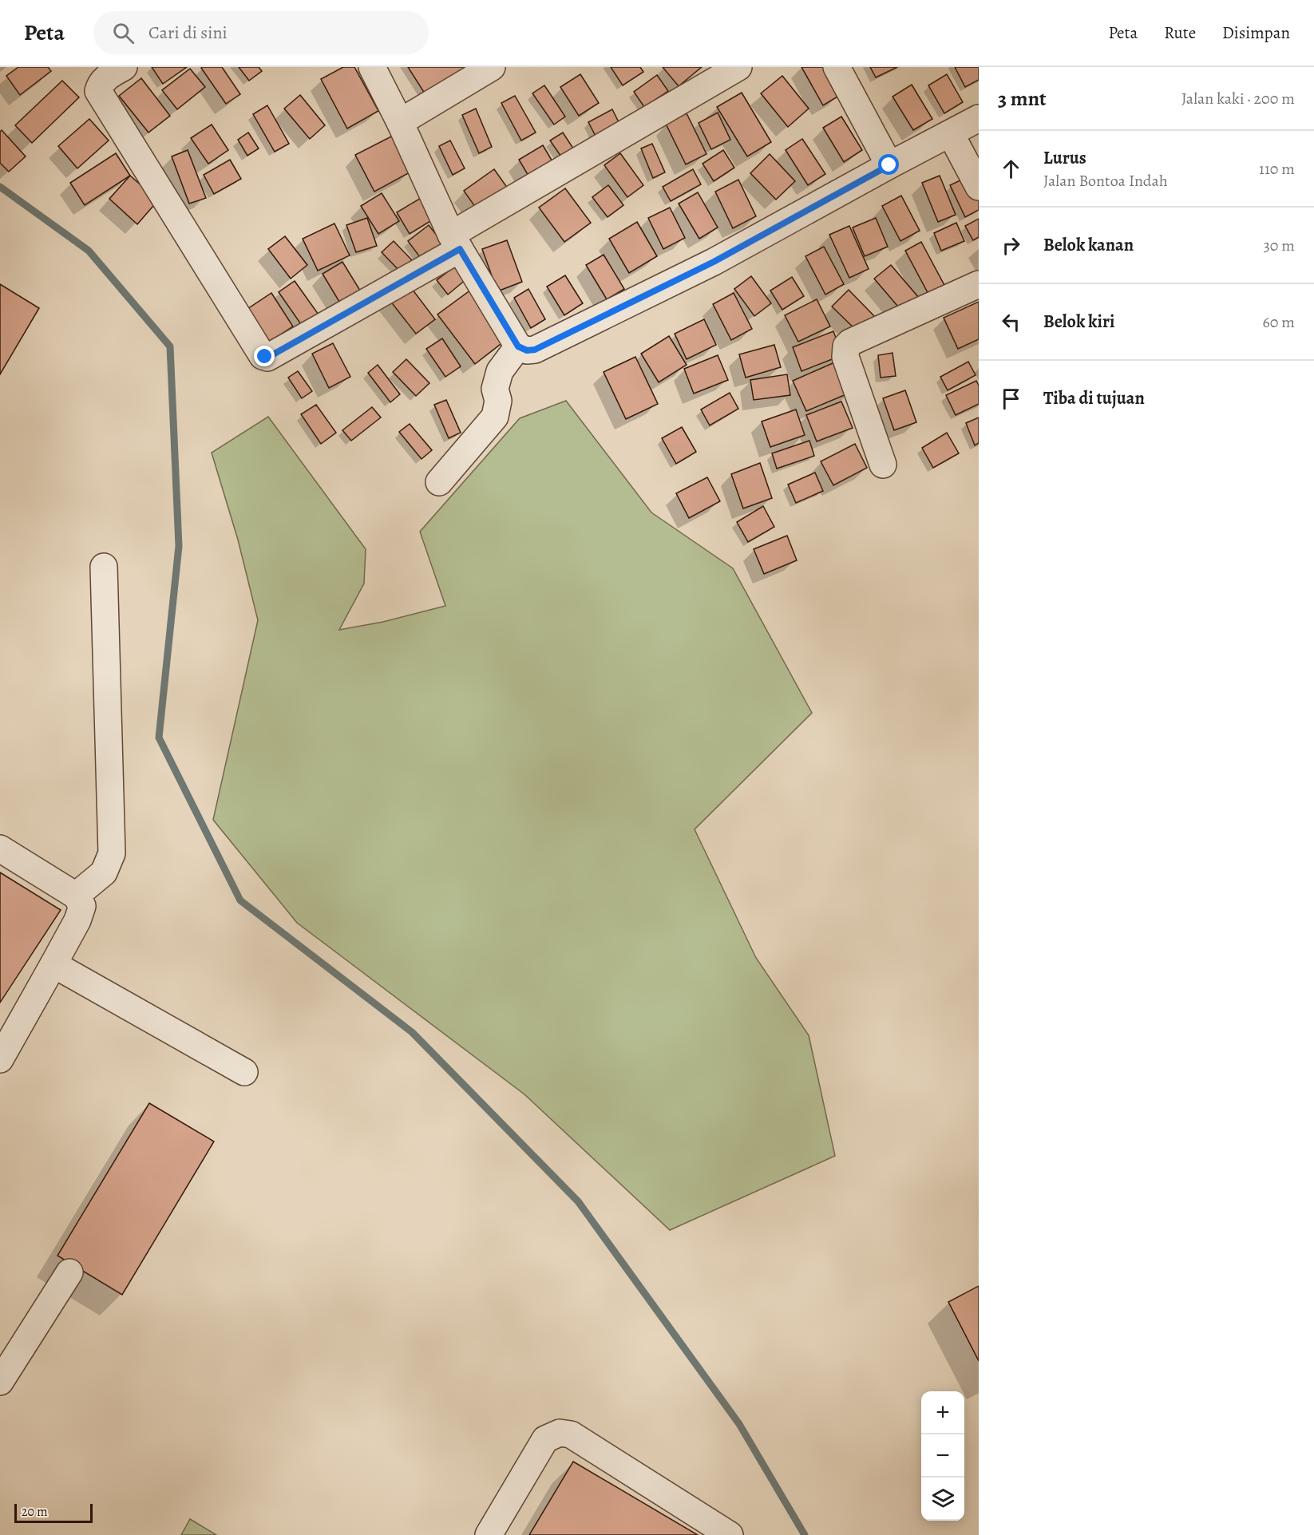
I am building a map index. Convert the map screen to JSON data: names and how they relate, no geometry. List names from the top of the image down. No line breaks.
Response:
{"scale_bar":"20 m","page":{"header":"Peta","search":"Cari di sini","nav":["Peta","Rute","Disimpan"],"heading":["3 mnt","Jalan kaki · 200 m"],"list":[["Lurus","Jalan Bontoa Indah","110 m"],["Belok kanan","30 m"],["Belok kiri","60 m"],"Tiba di tujuan"],"map_buttons":["+","−"],"scale":"20 m"}}
